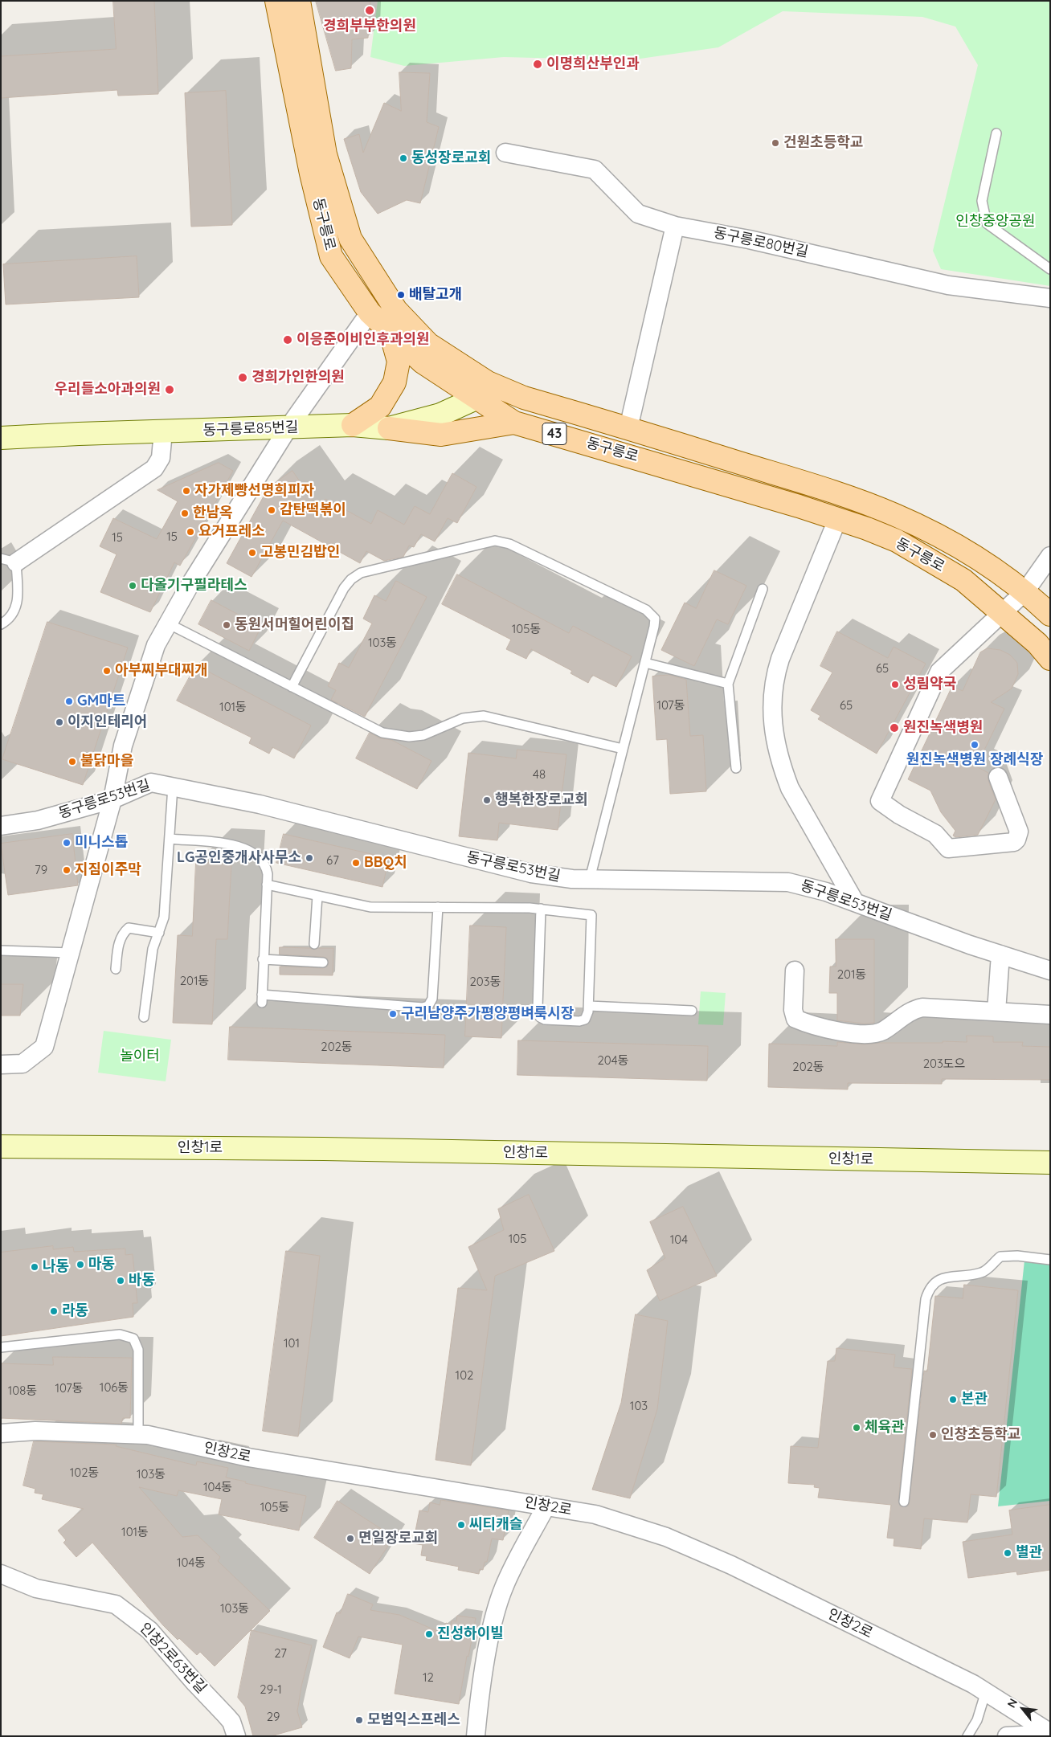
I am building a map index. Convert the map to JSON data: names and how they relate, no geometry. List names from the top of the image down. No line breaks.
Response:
{"streets":{"main road":["동구릉로","43"],"street":["동구릉로80번길","동구릉로85번길","동구릉로53번길","인창1로","인창2로","인창2로63번길"]},"crossings":[["동구릉로","동구릉로85번길"]],"parks":["인창중앙공원","놀이터"],"places":["경희부부한의원","이명희산부인과","건원초등학교","동성장로교회","배탈고개","이응준이비인후과의원","경희가인한의원","우리들소아과의원","자가제빵선명희피자","감탄떡볶이","한남옥","요거프레소","고봉민김밥인","다올기구필라테스","동원서머힐어린이집","아부찌부대찌개","성림약국","GM마트","이지인테리어","원진녹색병원","원진녹색병원 장례식장","불닭마을","행복한장로교회","미니스톱","LG공인중개사사무소","BBQ치","지짐이주막","구리남양주가평양평벼룩시장","마동","나동","바동","라동","본관","체육관","인창초등학교","씨티캐슬","면일장로교회","별관","진성하이빌","모범익스프레스"],"house_numbers":["15","15","105동","103동","65","107동","65","101동","48","67","79","201동","201동","203동","202동","204동","203도으","202동","105","104","101","102","106동","107동","108동","103","102동","103동","104동","105동","101동","104동","103동","27","12","29-1","29"],"north":"top left"}
